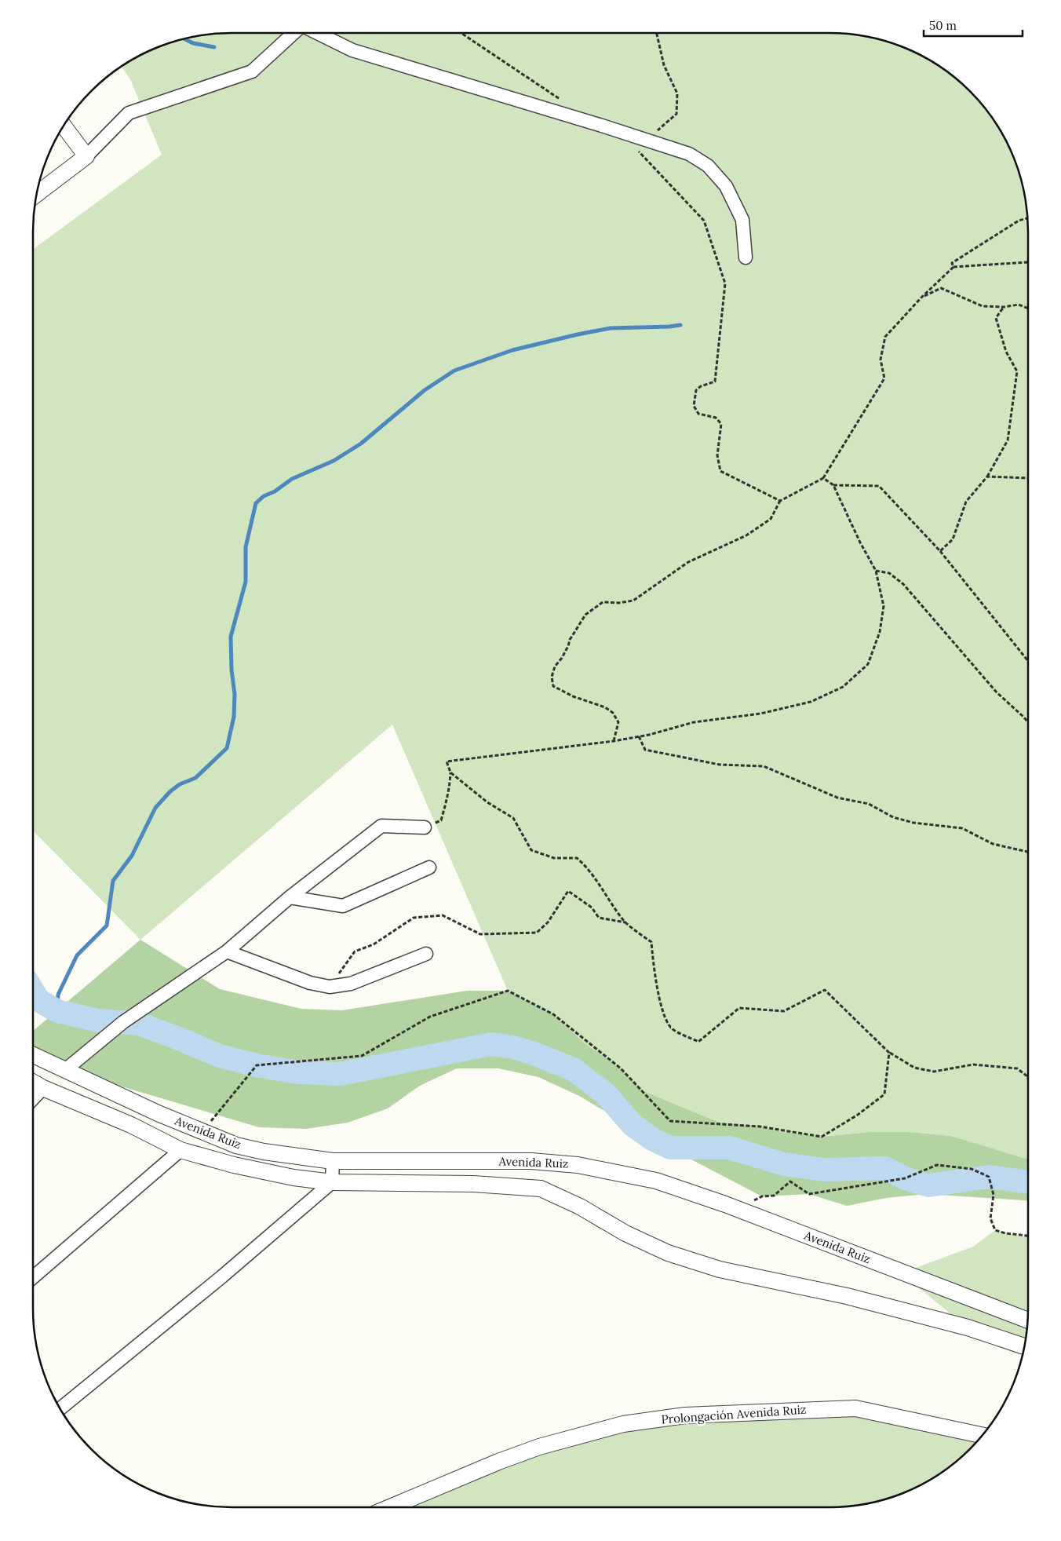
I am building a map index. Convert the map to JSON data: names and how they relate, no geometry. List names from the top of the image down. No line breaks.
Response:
{"streets":{"street":["Avenida Ruiz","Prolongación Avenida Ruiz"]},"scale_bar":"50 m"}
